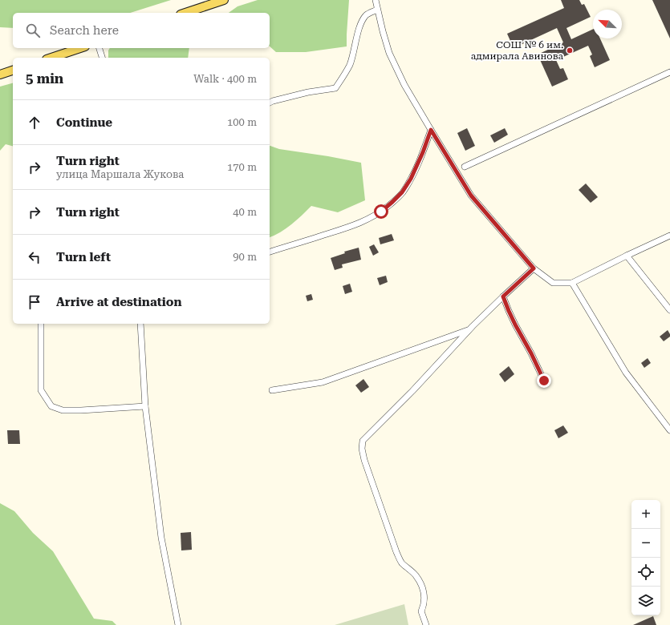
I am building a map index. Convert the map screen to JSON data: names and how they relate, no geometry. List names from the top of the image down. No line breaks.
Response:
{"places":["СОШ № 6 им. адмирала Авинова"],"north":"top left","page":{"search":"Search here","heading":["5 min","Walk · 400 m"],"list":[["Continue","100 m"],["Turn right","улица Маршала Жукова","170 m"],["Turn right","40 m"],["Turn left","90 m"],"Arrive at destination"],"map_buttons":["+","−"]}}
